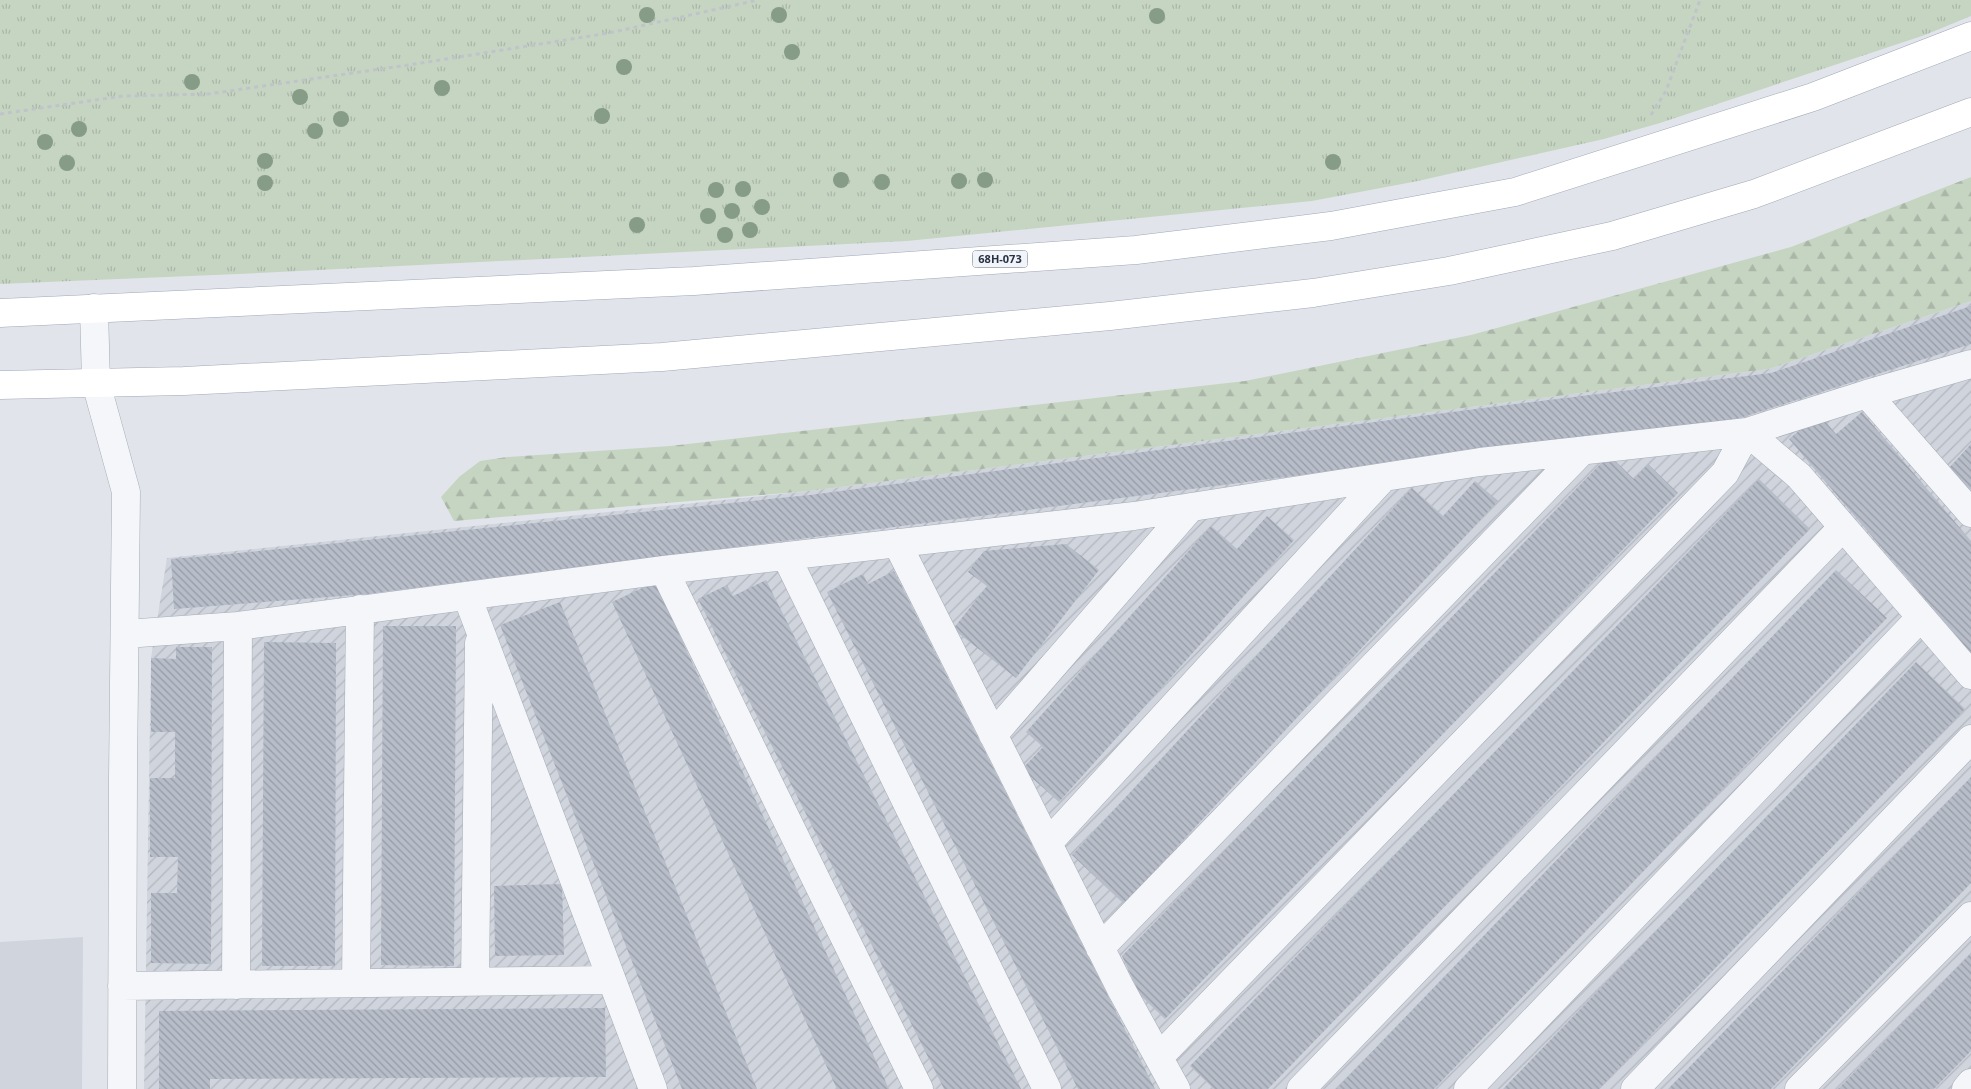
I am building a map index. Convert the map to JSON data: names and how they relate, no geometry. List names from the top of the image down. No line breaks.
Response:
{"streets":{"main road":["68Н-073"]}}
